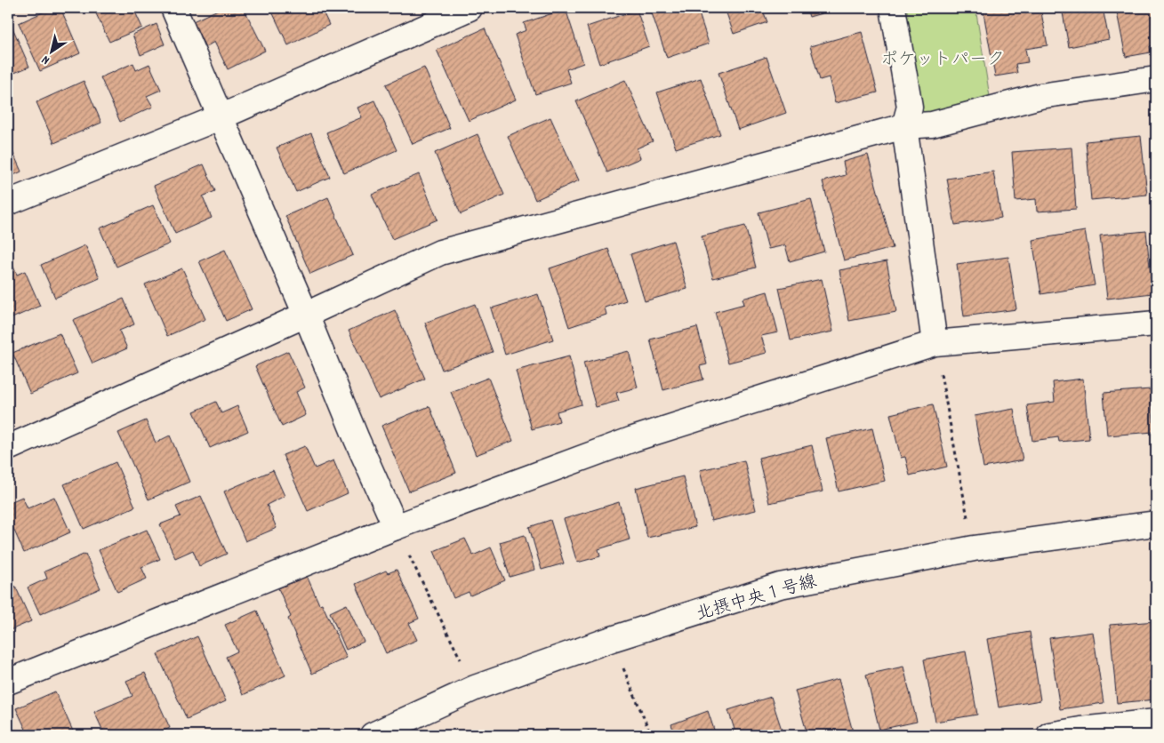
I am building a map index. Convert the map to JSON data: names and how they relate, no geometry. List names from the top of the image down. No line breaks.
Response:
{"streets":{"street":["北摂中央１号線"]},"parks":["ポケットパーク"],"north":"bottom left"}
